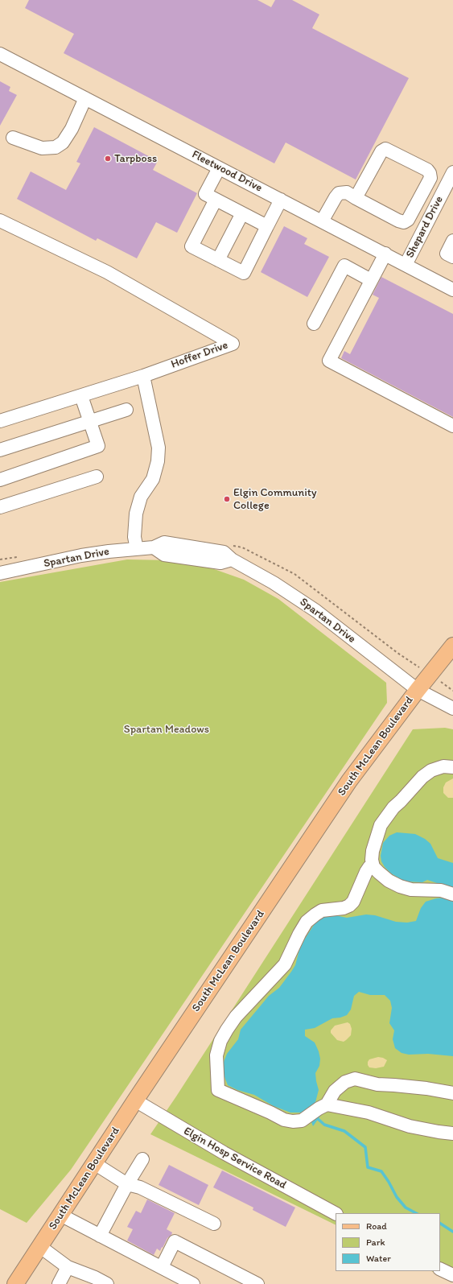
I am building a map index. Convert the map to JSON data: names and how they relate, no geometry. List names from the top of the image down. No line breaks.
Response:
{"streets":{"main road":["South McLean Boulevard"],"street":["Fleetwood Drive","Shepard Drive","Hoffer Drive","Spartan Drive","Elgin Hosp Service Road"]},"crossings":[["Fleetwood Drive","Shepard Drive"],["Spartan Drive","South McLean Boulevard"],["South McLean Boulevard","Elgin Hosp Service Road"]],"parks":["Spartan Meadows"],"places":["Tarpboss","Elgin Community College"],"legend":["Road","Park","Water"]}
